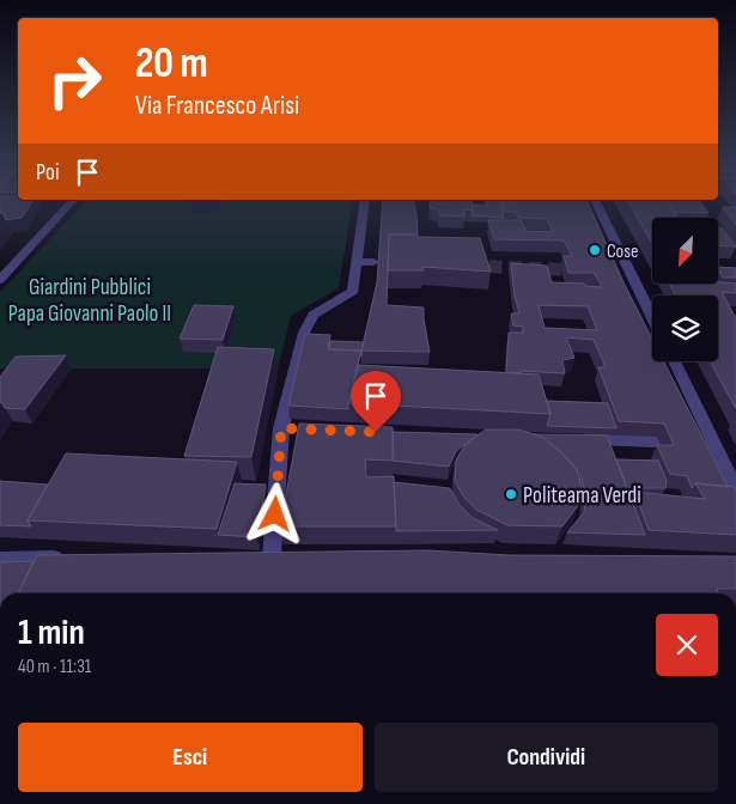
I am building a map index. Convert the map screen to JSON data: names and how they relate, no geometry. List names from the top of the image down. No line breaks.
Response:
{"parks":["Giardini Pubblici Papa Giovanni Paolo II"],"places":["Cose","Politeama Verdi"],"north":"bottom left","page":{"turn":["20 m","Via Francesco Arisi"],"then":"Poi","heading":["1 min","40 m · 11:31"],"buttons":["Esci","Condividi"]}}
